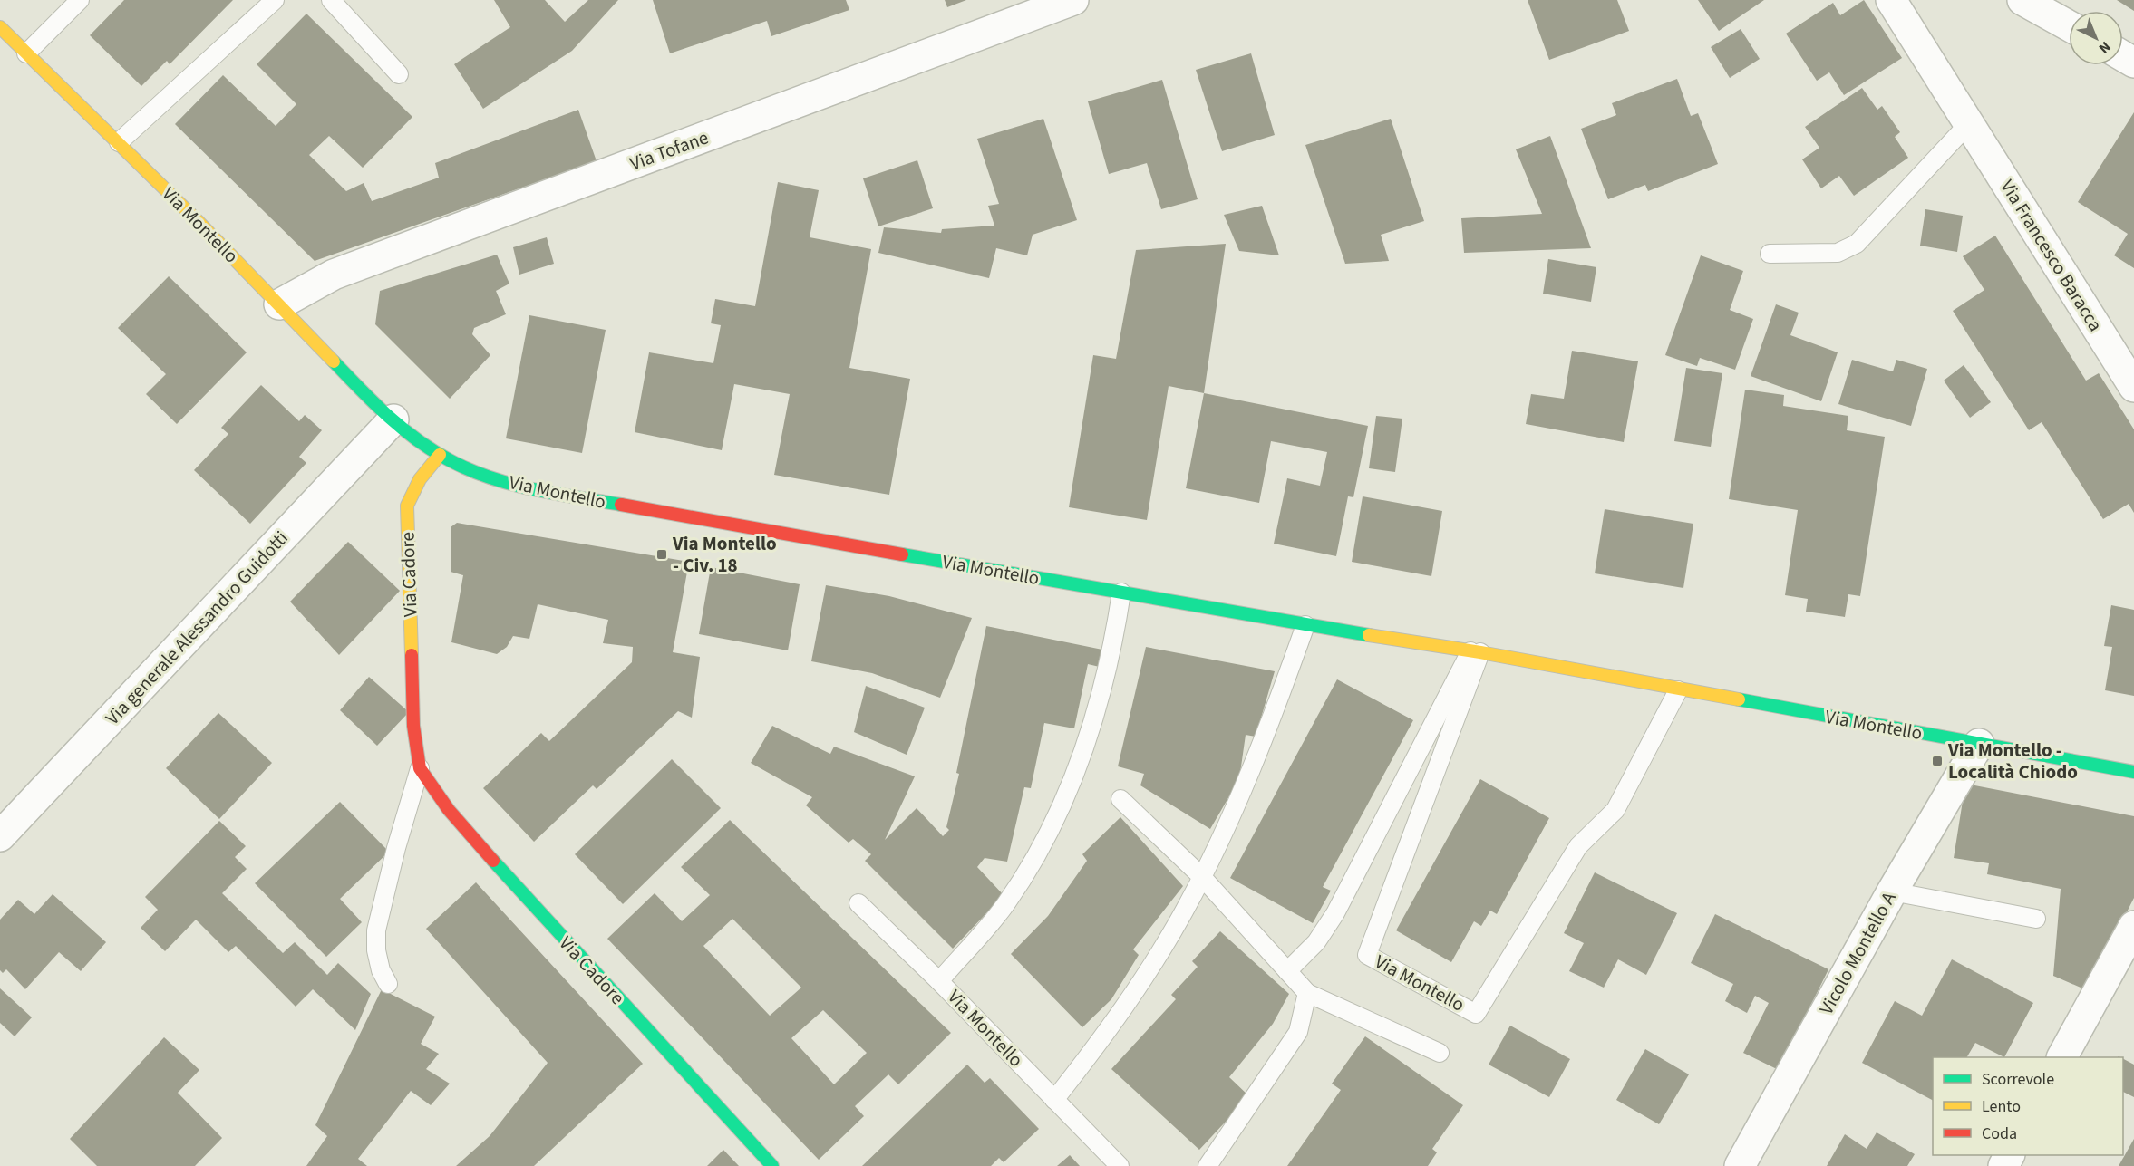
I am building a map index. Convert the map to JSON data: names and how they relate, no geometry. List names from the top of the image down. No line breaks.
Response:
{"streets":{"street":["Via Tofane","Via Montello","Via Francesco Baracca","Via Cadore","Via generale Alessandro Guidotti","Vicolo Montello A"]},"crossings":[["Via Tofane","Via Montello"],["Via Montello","Via Cadore"],["Via Montello","Via generale Alessandro Guidotti"],["Via Montello","Vicolo Montello A"]],"places":{"transit":["Via Montello - Civ. 18","Via Montello - Località Chiodo"]},"legend":["Scorrevole","Lento","Coda"],"north":"bottom right"}
